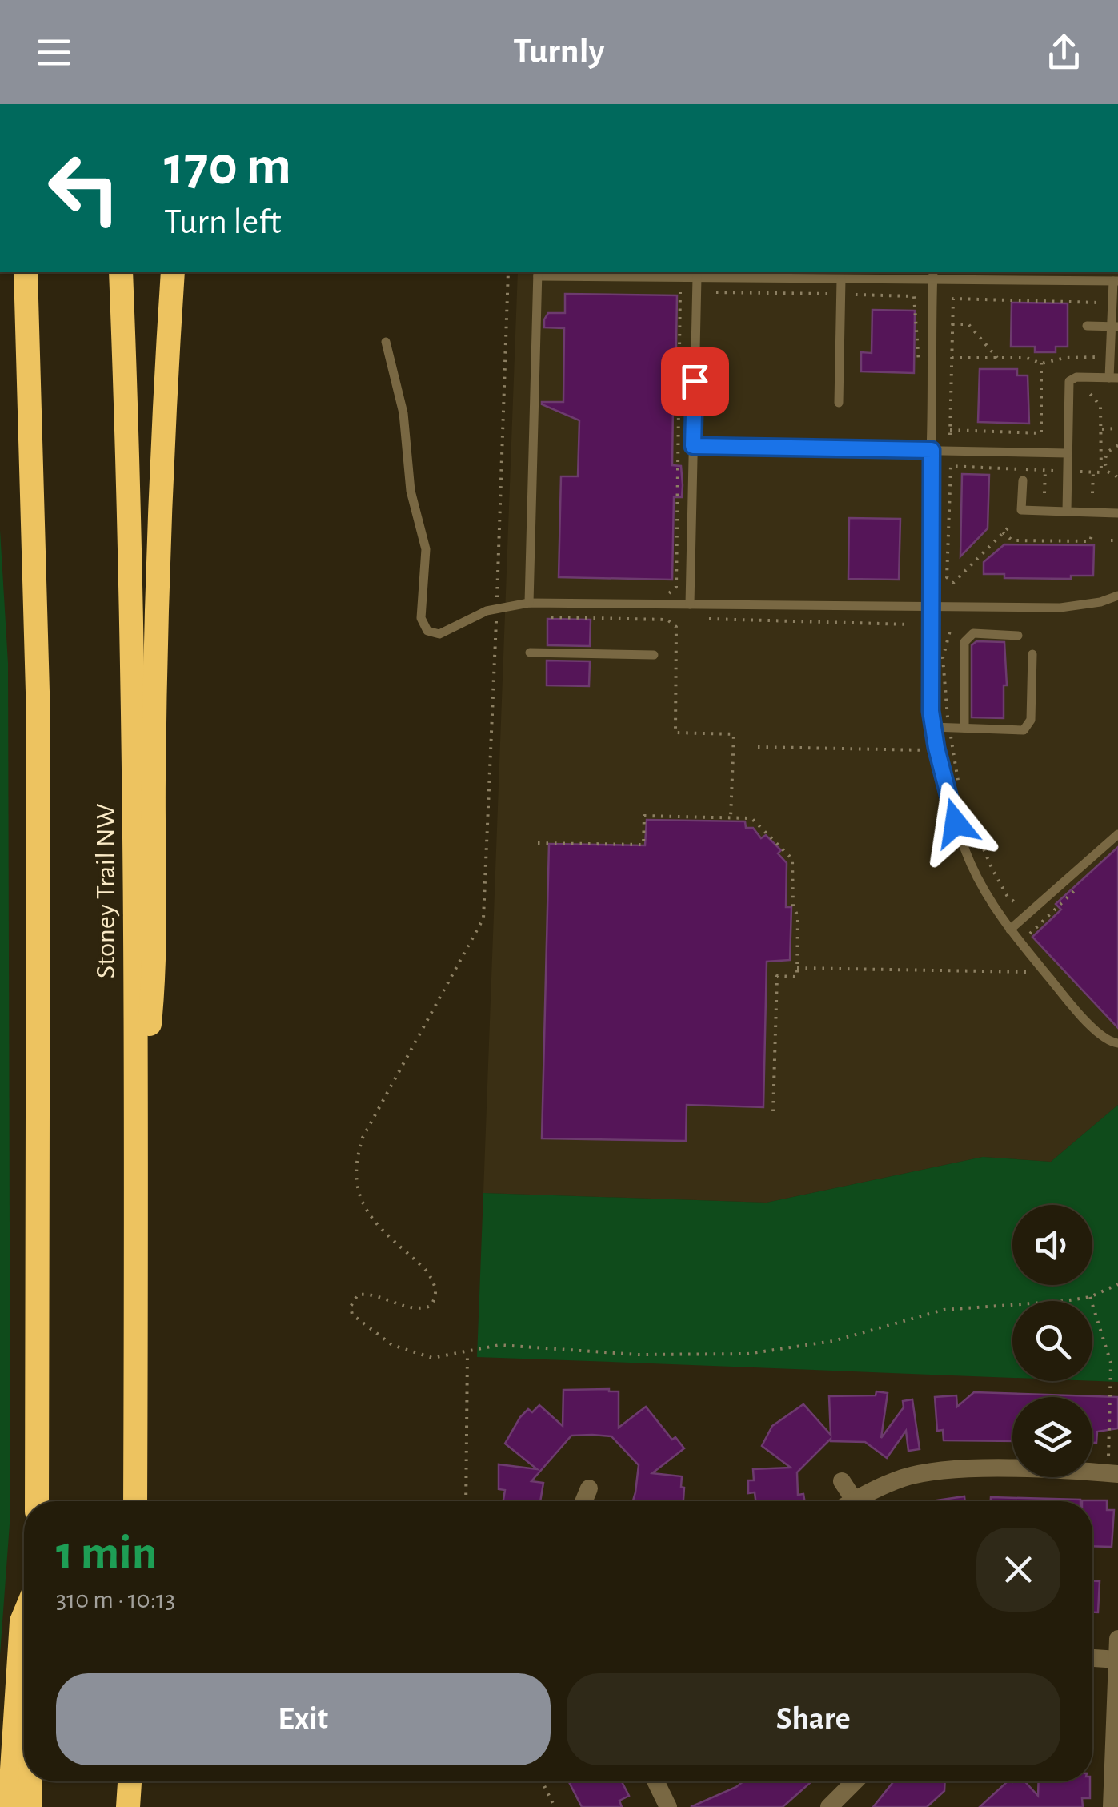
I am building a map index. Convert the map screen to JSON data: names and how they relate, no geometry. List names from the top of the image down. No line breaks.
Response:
{"streets":{"highway":["Stoney Trail NW"]},"page":{"header":"Turnly","turn":["170 m","Turn left"],"heading":["1 min","310 m · 10:13"],"buttons":["Exit","Share"]}}
